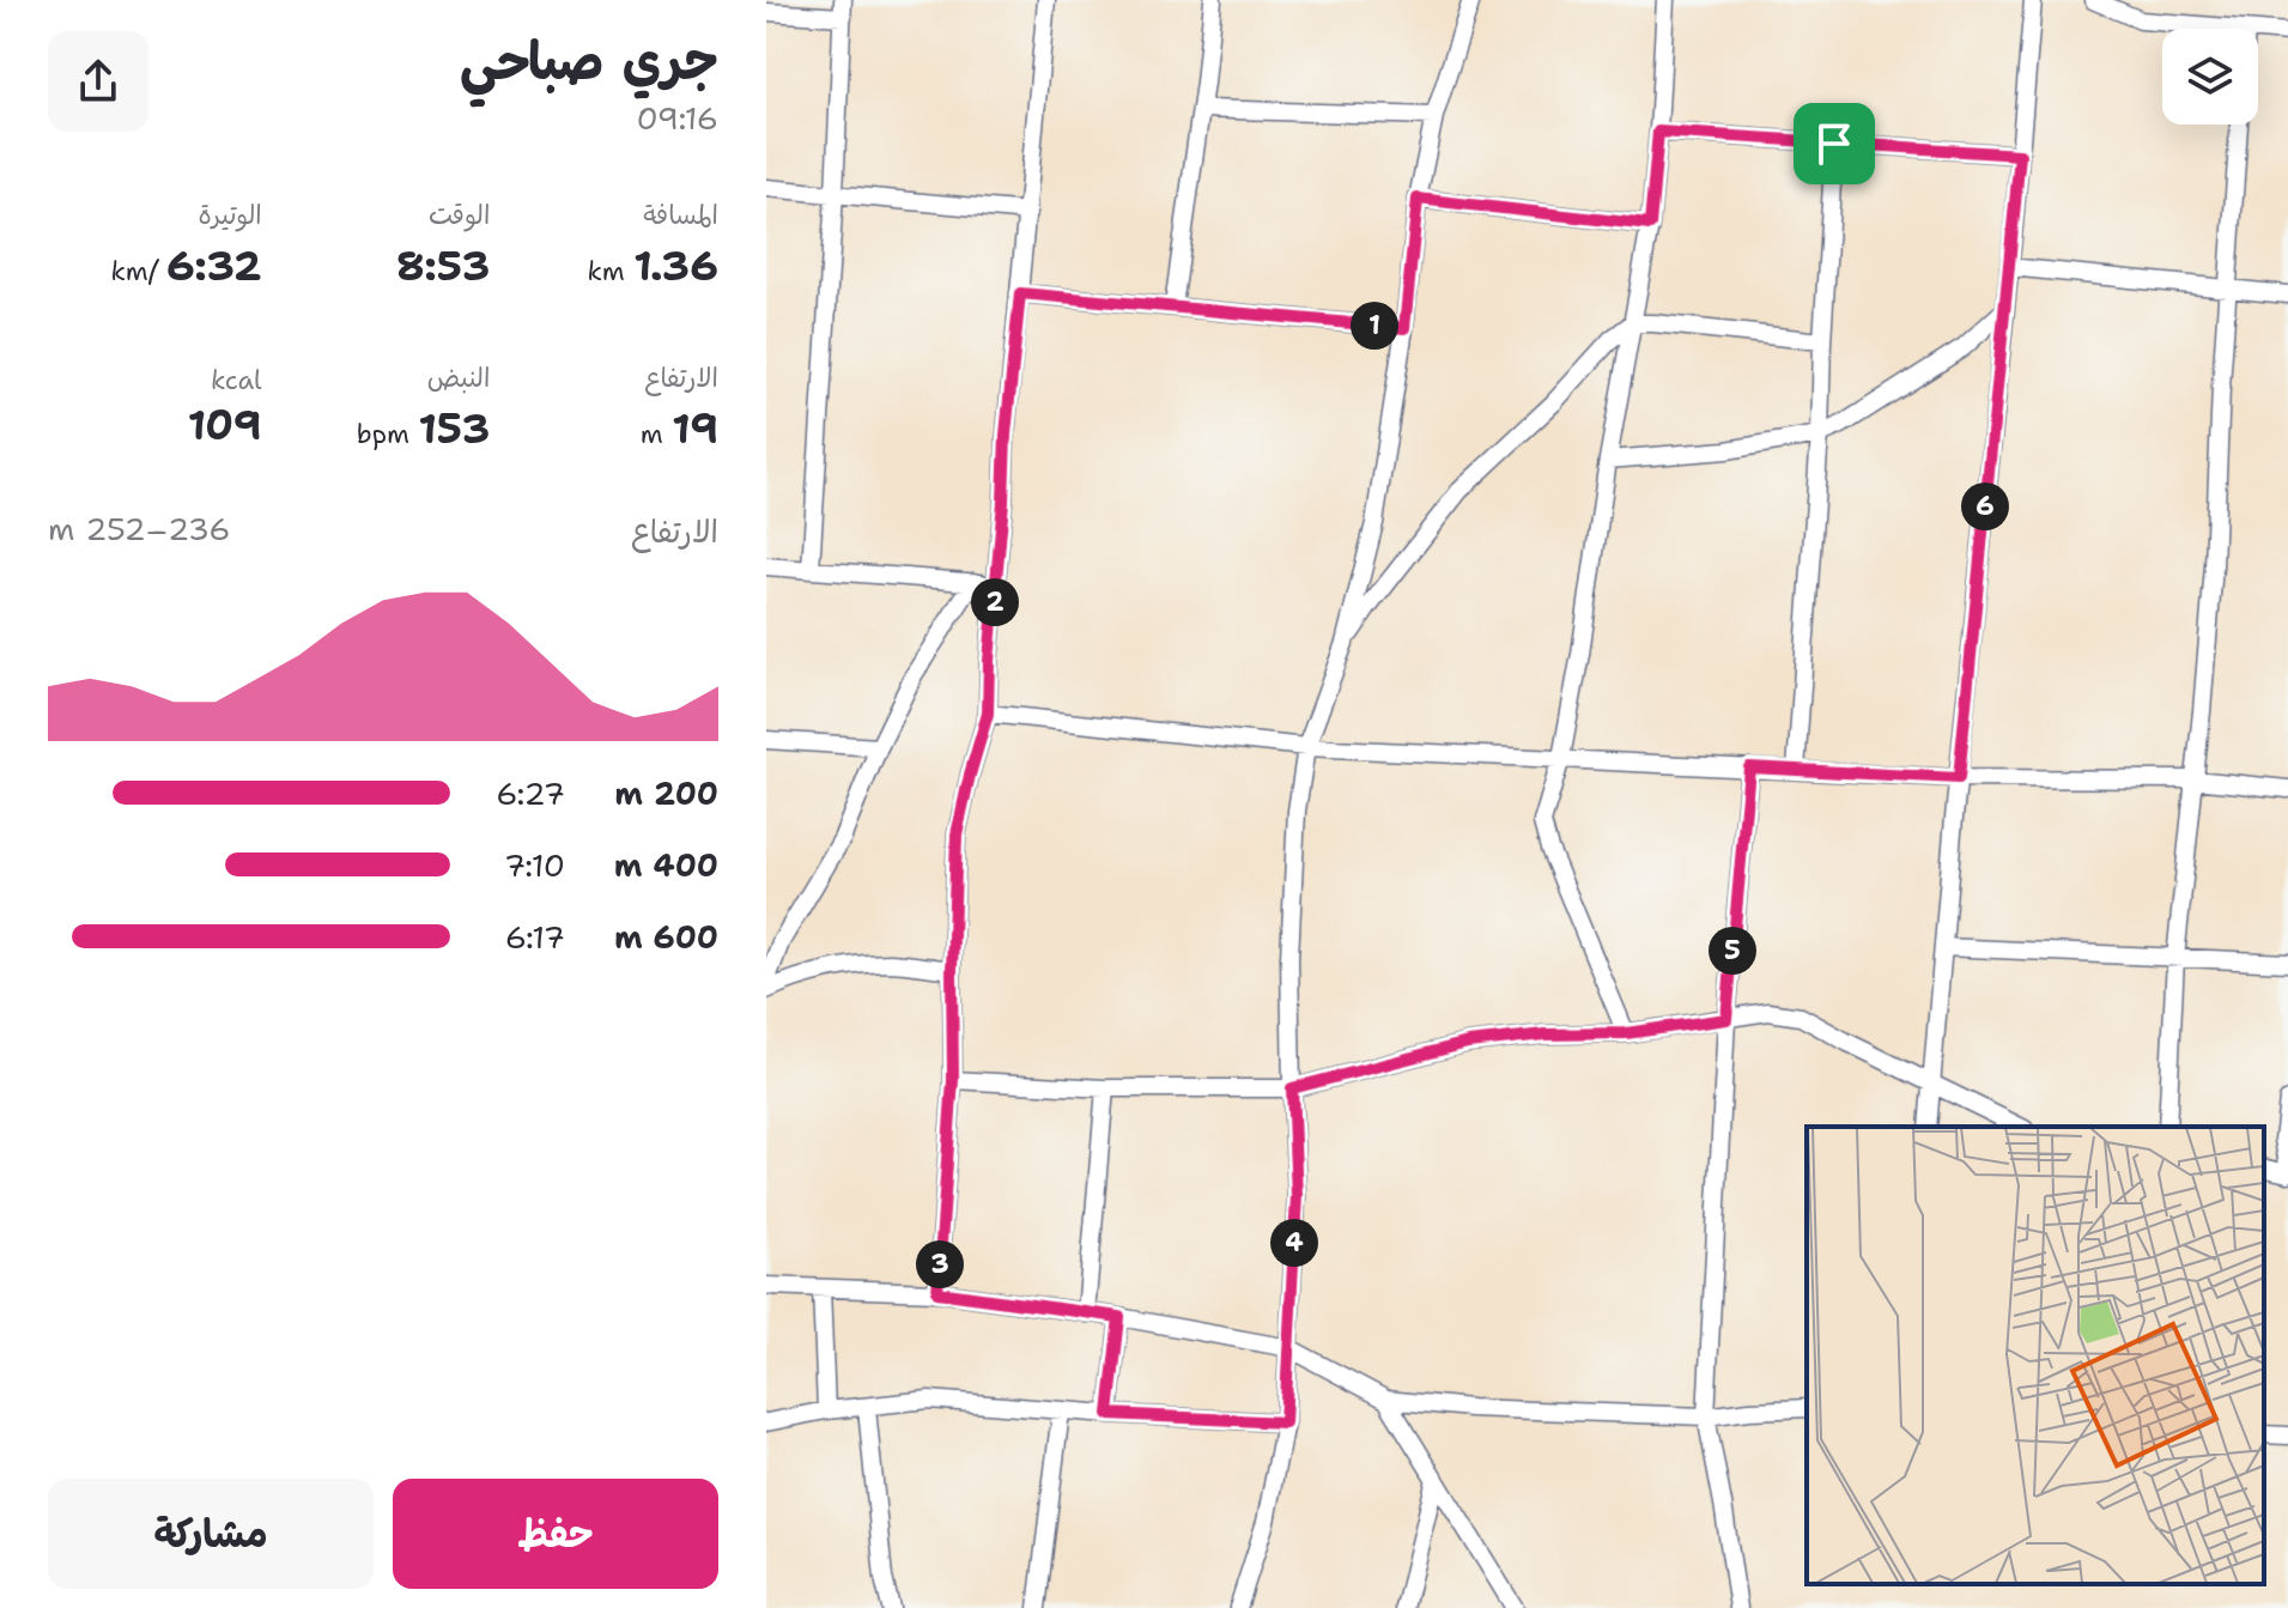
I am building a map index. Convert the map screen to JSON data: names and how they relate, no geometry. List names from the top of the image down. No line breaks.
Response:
{"page":{"heading":["جري صباحي","09:16"],"stats":[["المسافة","1.36 km"],["الوقت","8:53"],["الوتيرة","6:32 /km"],["الارتفاع","19 m"],["النبض","153 bpm"],["kcal","109"]],"pins":["1","6","2","5","4","3"],"chart":["الارتفاع","236–252 m"],"list":[{"name":"200 m","note":"6:27"},{"name":"400 m","note":"7:10"},{"name":"600 m","note":"6:17"}],"buttons":["حفظ","مشاركة"]}}
